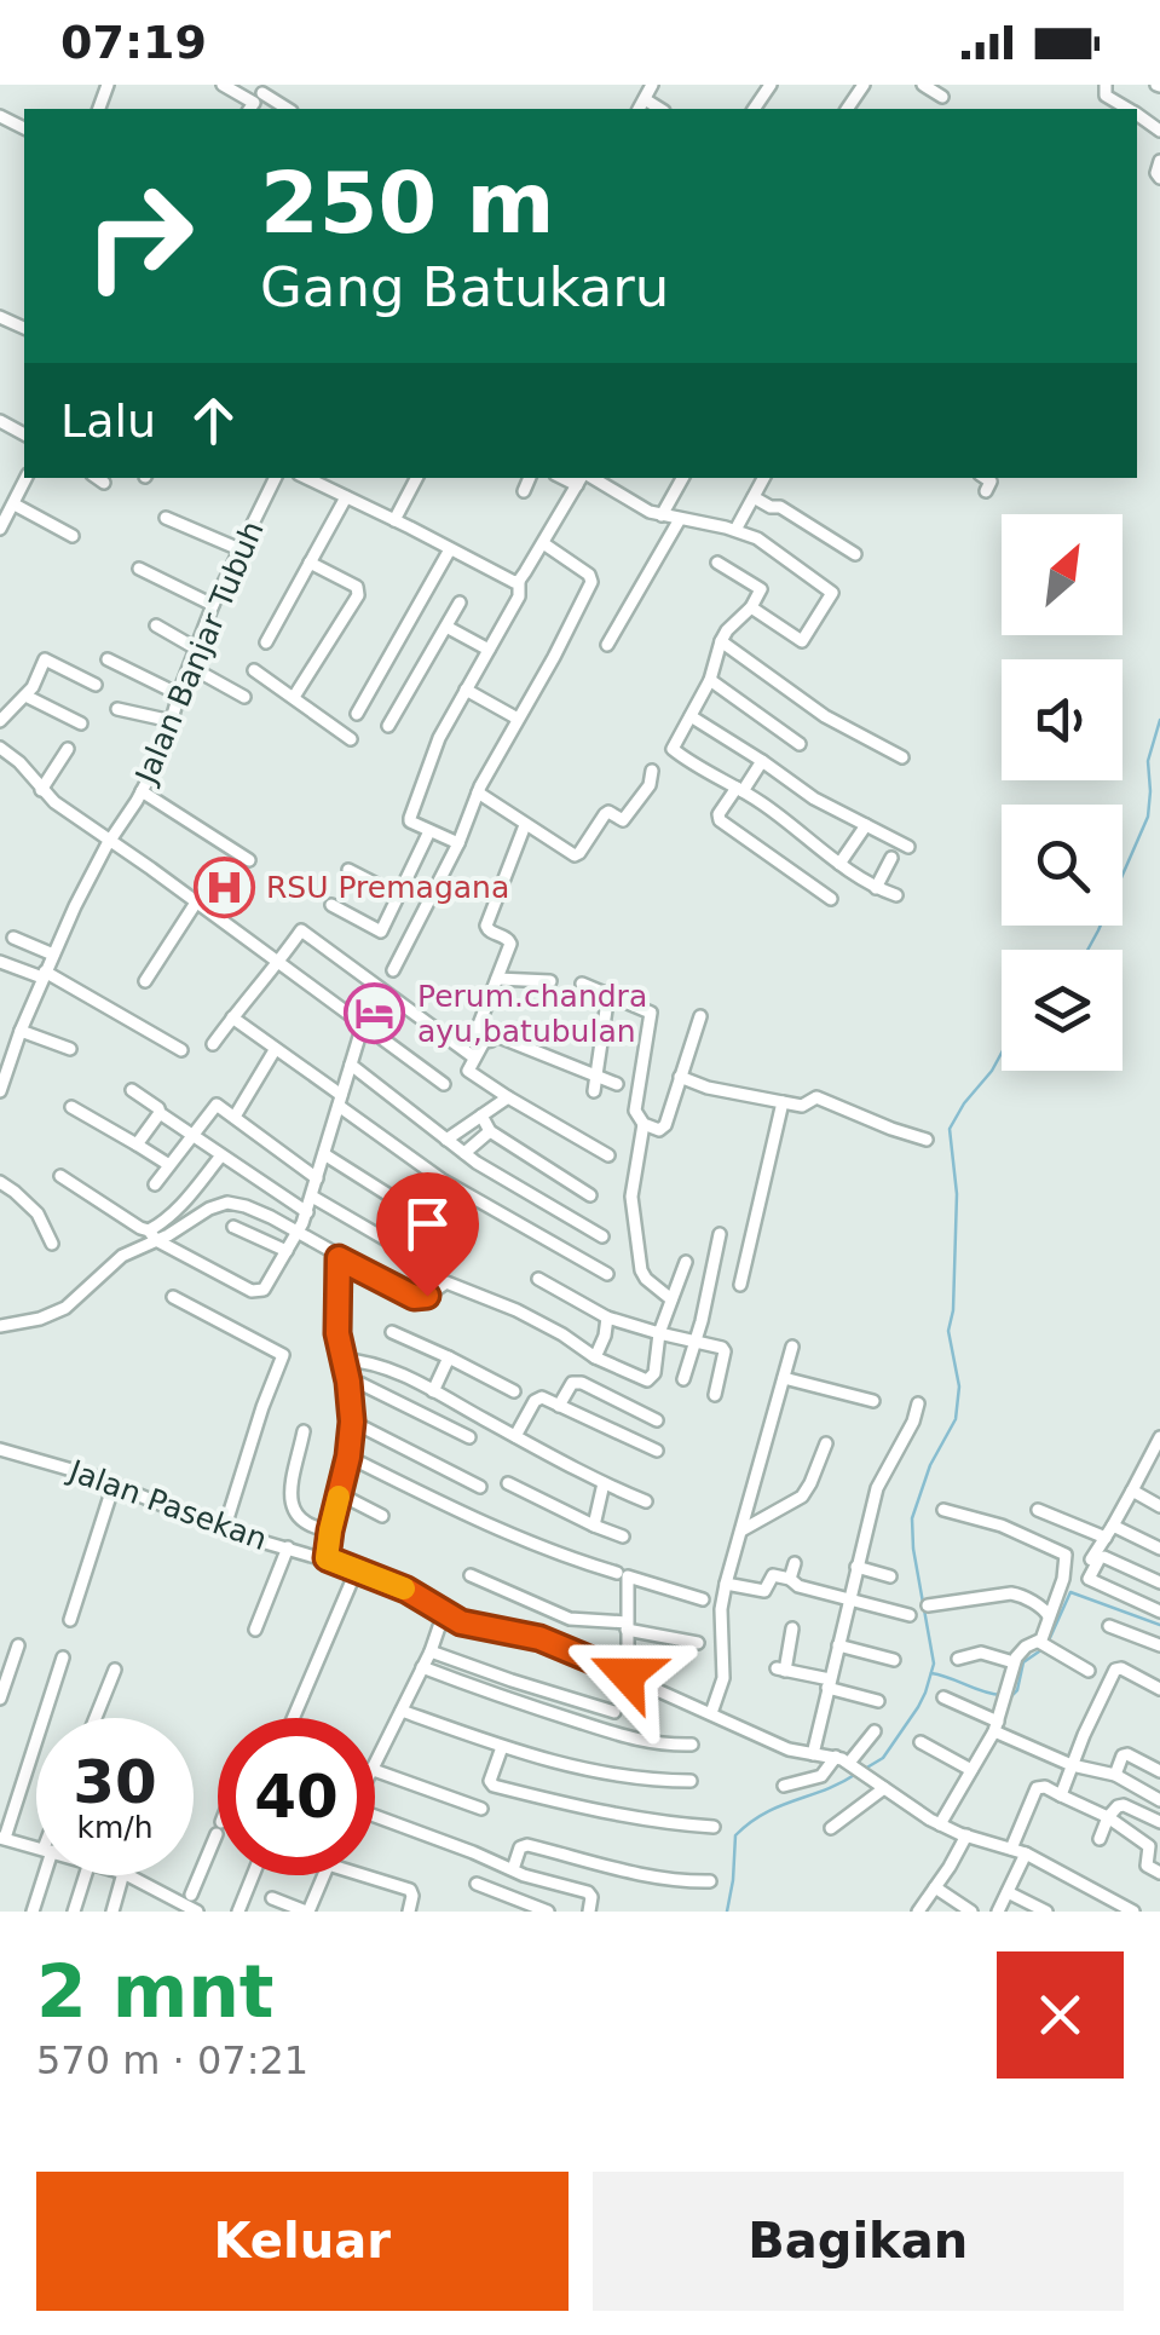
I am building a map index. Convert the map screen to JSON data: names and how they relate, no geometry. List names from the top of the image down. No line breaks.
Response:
{"streets":{"street":["Jalan Banjar Tubuh","Jalan Pasekan"]},"places":{"hospital":["RSU Premagana"],"hotel":["Perum.chandra ayu,batubulan"]},"north":"top right","page":{"status":"07:19","turn":["250 m","Gang Batukaru"],"then":"Lalu","speed":"30 km/h","limit":"40","heading":["2 mnt","570 m · 07:21"],"buttons":["Keluar","Bagikan"]}}
